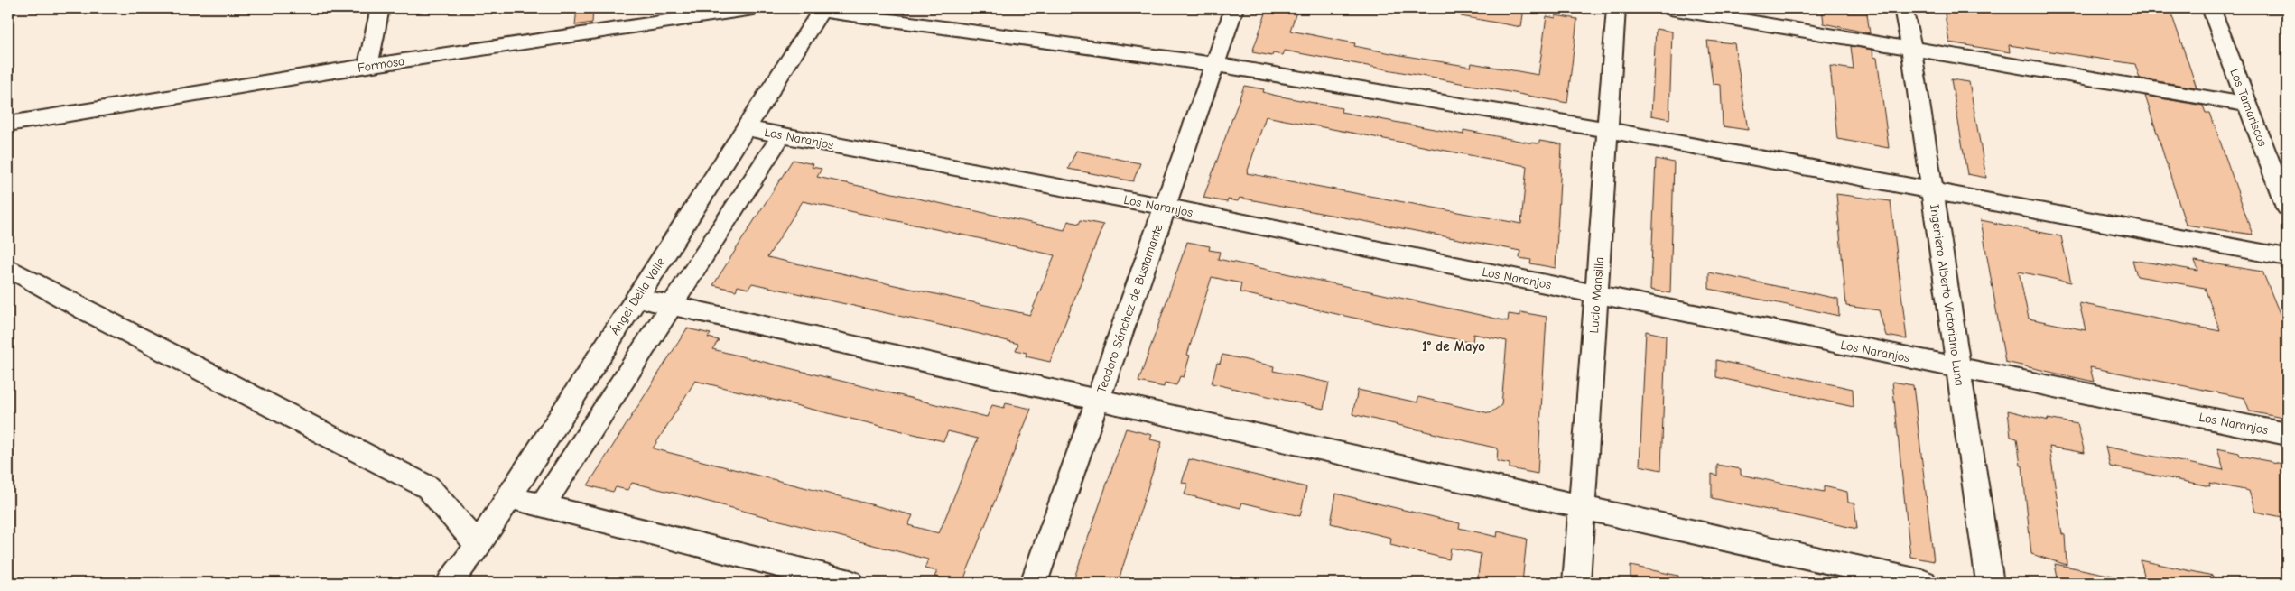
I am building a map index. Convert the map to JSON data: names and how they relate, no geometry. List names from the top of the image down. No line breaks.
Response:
{"streets":{"street":["Formosa","Los Tamariscos","Los Naranjos","Lucio Mansilla","Ingeniero Alberto Victoriano Luna","Ángel Della Valle","Teodoro Sánchez de Bustamante"]},"crossings":[["Los Naranjos","Lucio Mansilla"],["Los Naranjos","Ingeniero Alberto Victoriano Luna"],["Los Naranjos","Ángel Della Valle"],["Los Naranjos","Teodoro Sánchez de Bustamante"]],"districts":["1° de Mayo"]}
